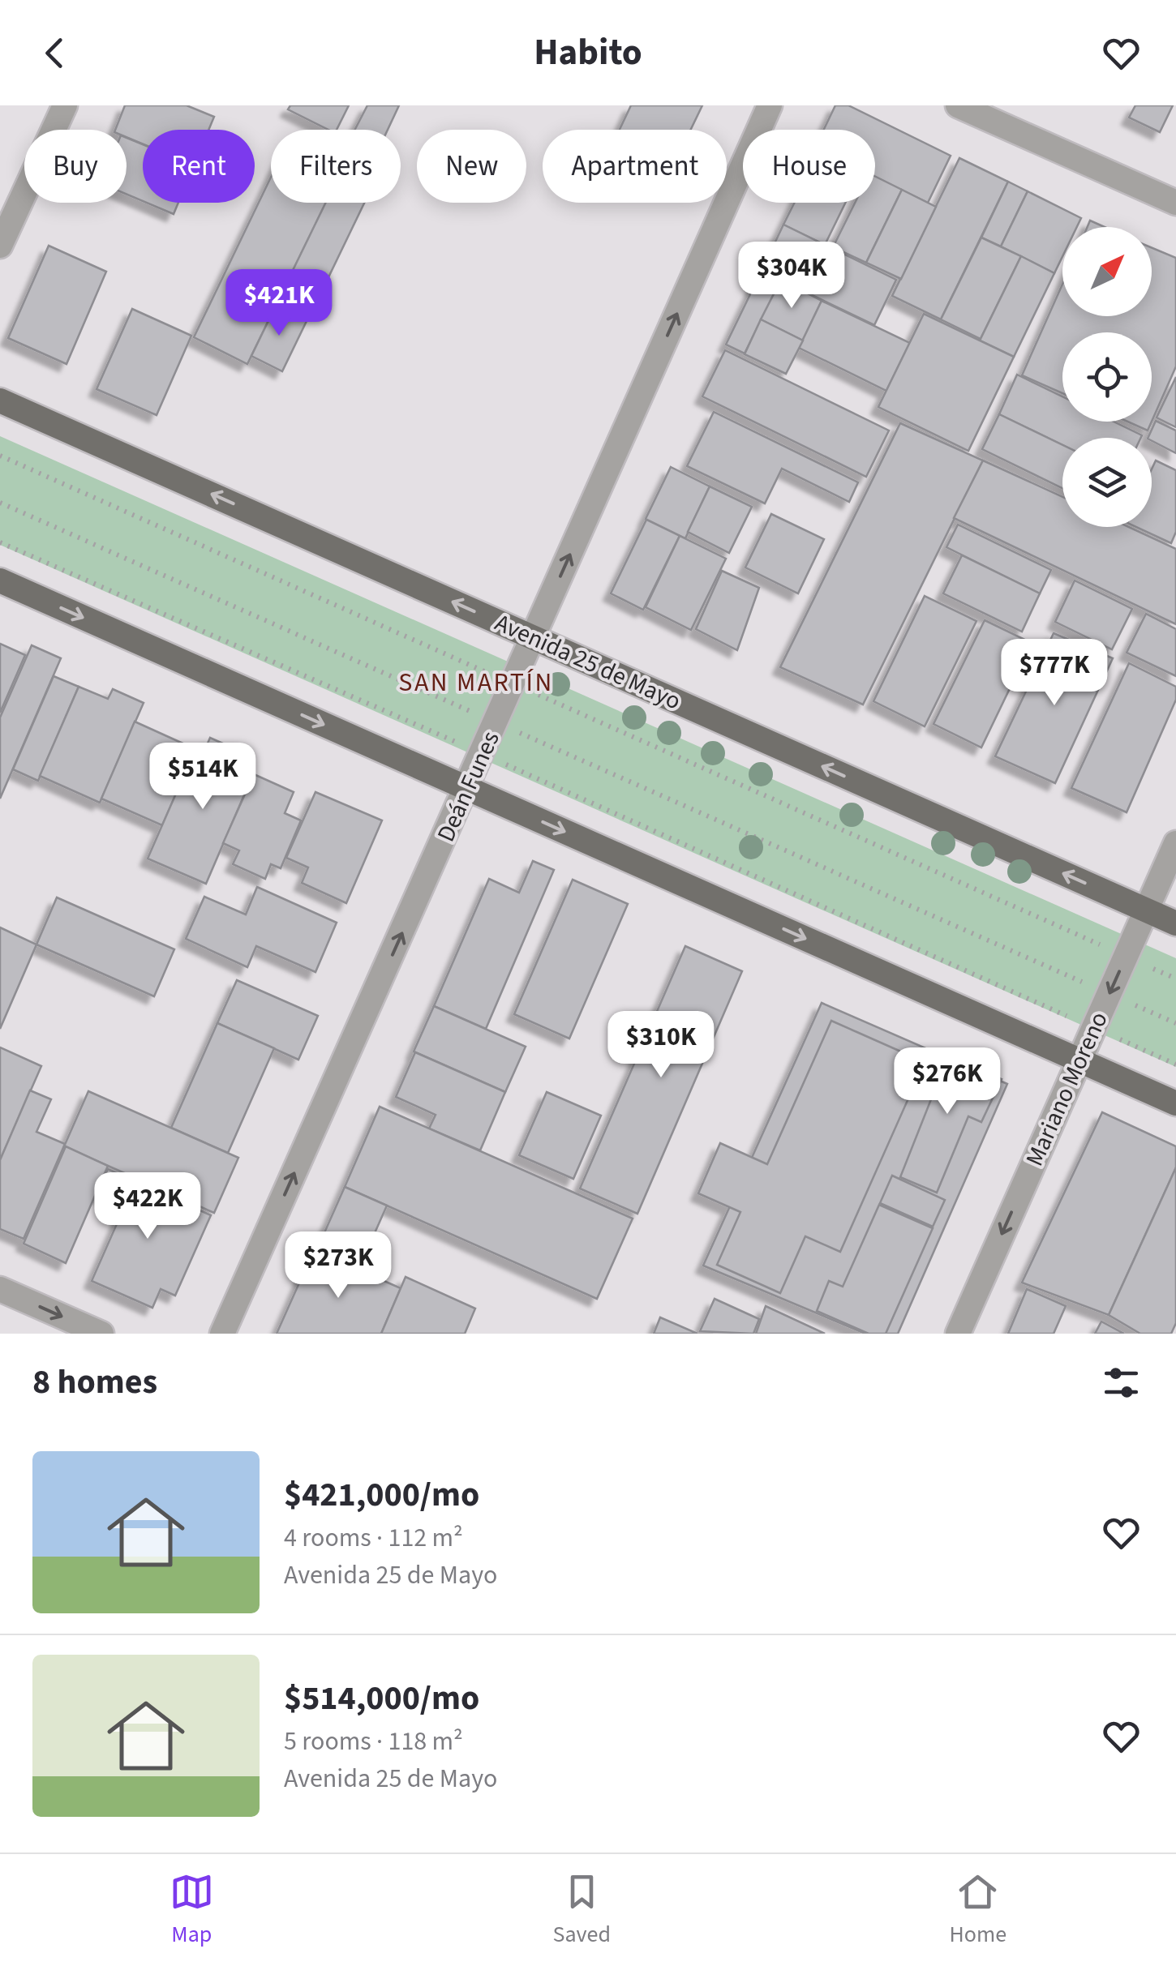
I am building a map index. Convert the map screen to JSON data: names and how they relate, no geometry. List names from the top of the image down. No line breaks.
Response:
{"streets":{"main road":["Avenida 25 de Mayo"],"street":["Deán Funes","Mariano Moreno"]},"crossings":[["Avenida 25 de Mayo","Deán Funes"],["Avenida 25 de Mayo","Mariano Moreno"]],"one_way":["Deán Funes","Mariano Moreno"],"districts":["SAN MARTÍN"],"north":"top right","page":{"header":"Habito","chip":["Buy","Rent","Filters","New","Apartment","House"],"price":["$304K","$421K","$777K","$514K","$310K","$276K","$422K","$273K"],"heading":"8 homes","list":[{"name":"$421,000/mo","note":"4 rooms · 112 m² · Avenida 25 de Mayo"},{"name":"$514,000/mo","note":"5 rooms · 118 m² · Avenida 25 de Mayo"}],"tabs":["Map","Saved","Home"]}}
